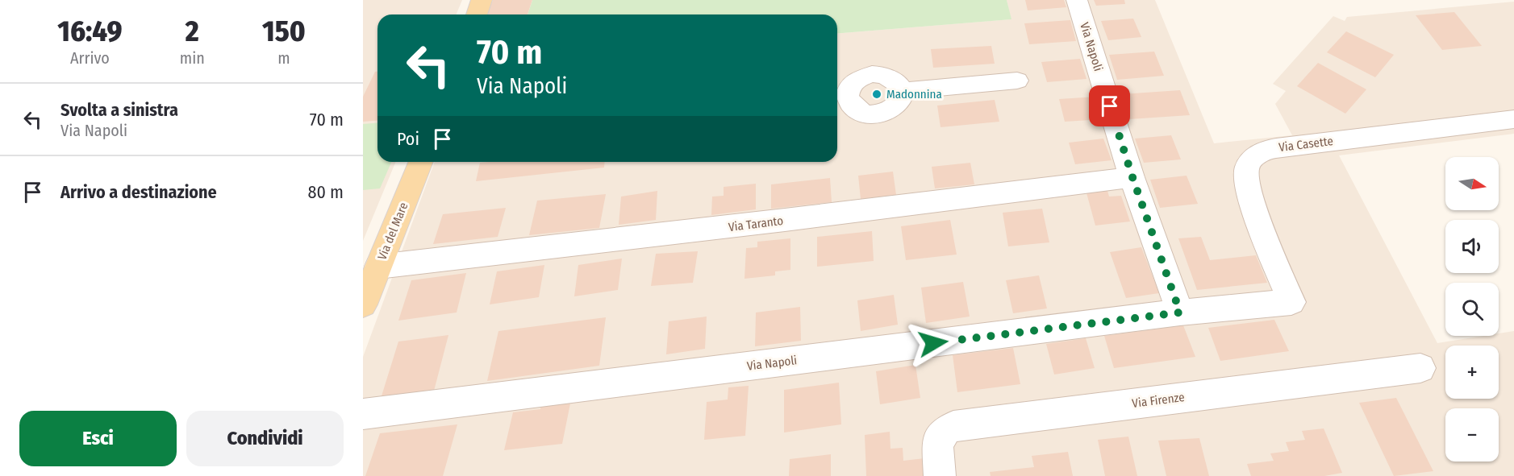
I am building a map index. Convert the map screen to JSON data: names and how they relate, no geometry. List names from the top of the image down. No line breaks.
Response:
{"streets":{"main road":["Via del Mare"],"street":["Via Napoli","Via Casette","Via Taranto","Via Firenze"]},"crossings":[["Via Napoli","Via Casette"],["Via Napoli","Via Taranto"],["Via Taranto","Via del Mare"]],"places":["Madonnina"],"north":"right","page":{"eta":["16:49","Arrivo","2","min","150","m"],"turn":["70 m","Via Napoli"],"list":[{"name":"Svolta a sinistra","note":"Via Napoli","value":"70 m"},{"name":"Arrivo a destinazione","value":"80 m"}],"then":"Poi","map_buttons":["+","−"],"buttons":["Esci","Condividi"]}}
